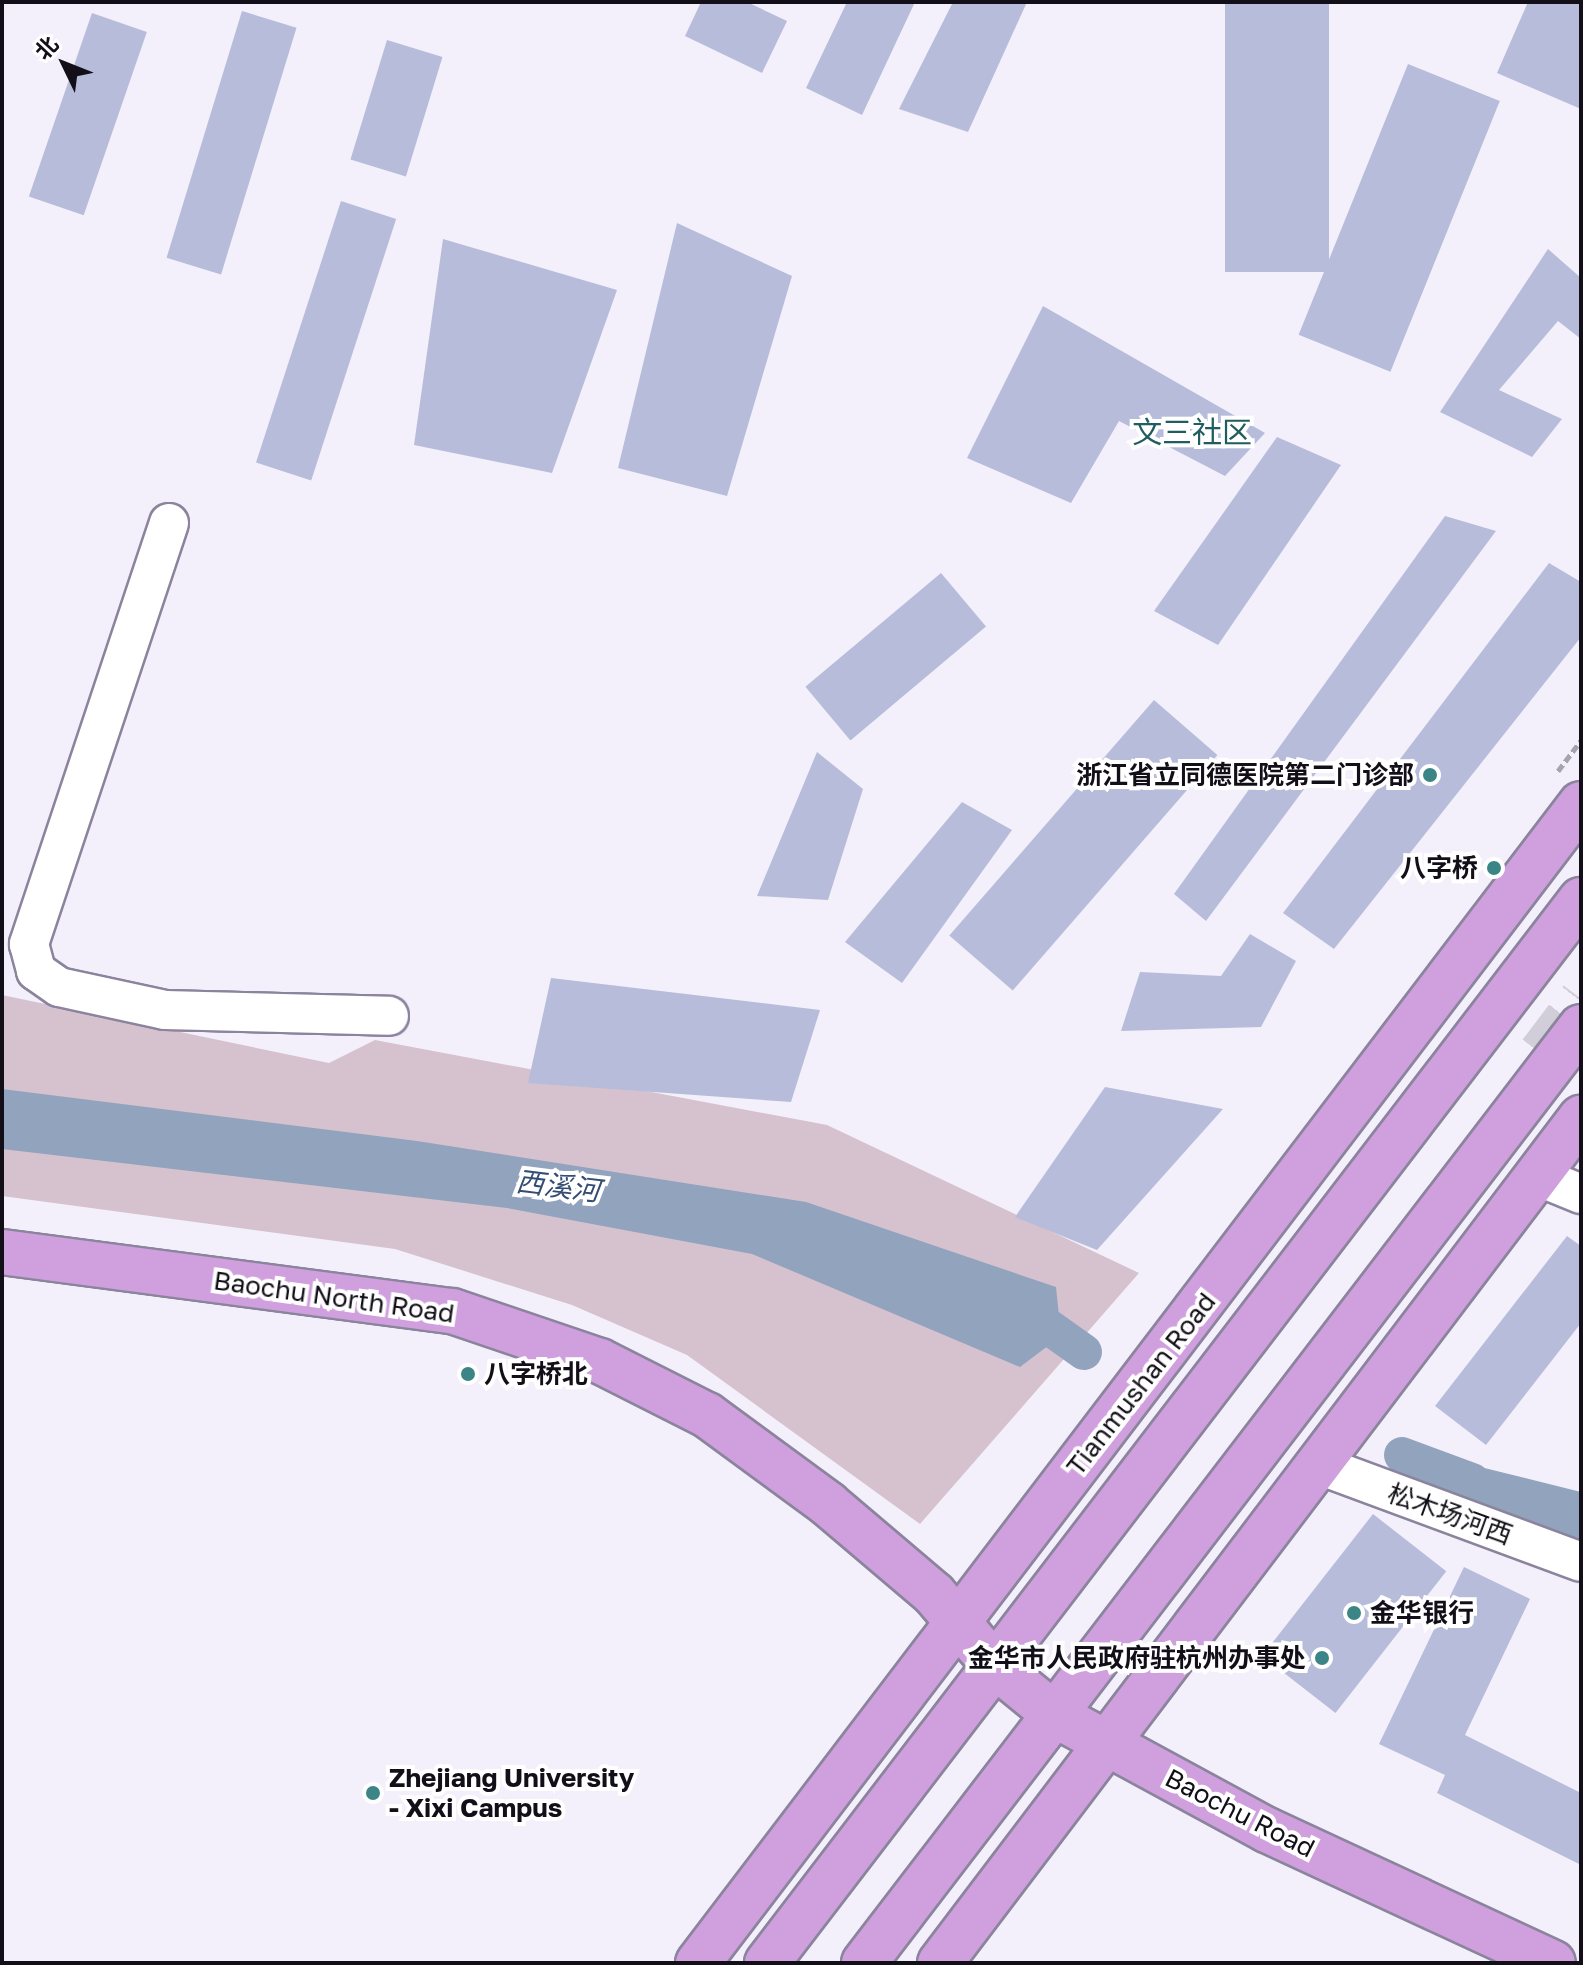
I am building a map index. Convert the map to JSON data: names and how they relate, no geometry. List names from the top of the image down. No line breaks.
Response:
{"streets":{"main road":["Baochu North Road","Tianmushan Road","Baochu Road"],"street":["松木场河西"]},"crossings":[["Baochu North Road","Tianmushan Road"],["Baochu North Road","Baochu Road"],["Tianmushan Road","Baochu Road"]],"districts":["文三社区"],"water":["西溪河"],"places":["浙江省立同德医院第二门诊部","八字桥","八字桥北","金华银行","金华市人民政府驻杭州办事处","Zhejiang University - Xixi Campus"],"north":"top left"}
